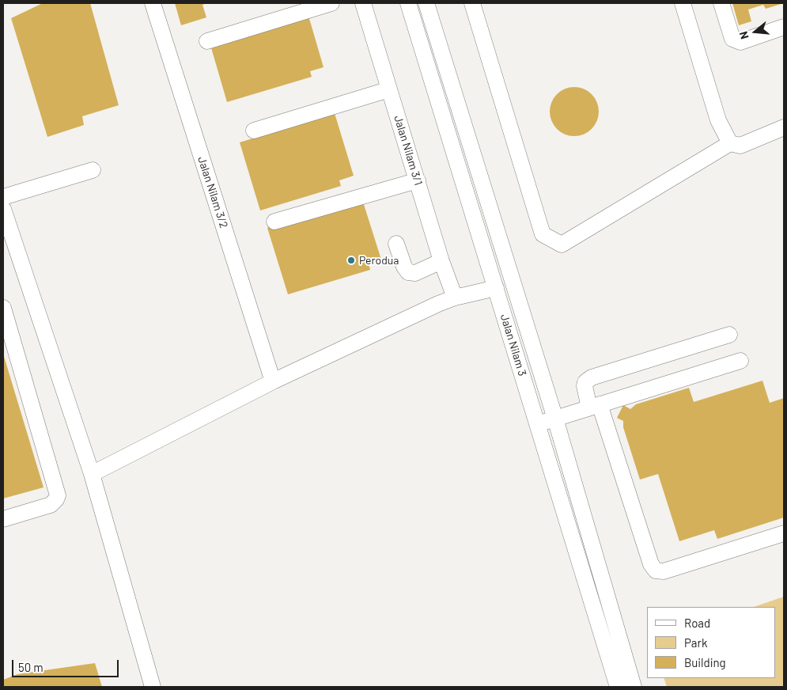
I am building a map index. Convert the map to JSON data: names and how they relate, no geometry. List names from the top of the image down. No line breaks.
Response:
{"streets":{"street":["Jalan Nilam 3/1","Jalan Nilam 3/2","Jalan Nilam 3"]},"places":["Perodua"],"legend":["Road","Park","Building"],"scale_bar":"50 m","north":"left"}
